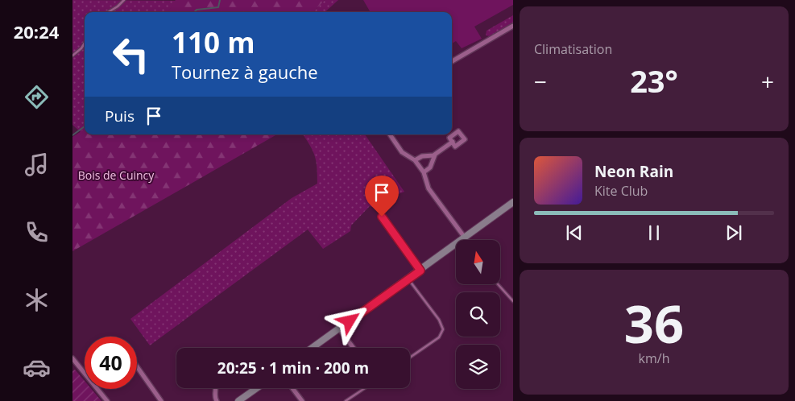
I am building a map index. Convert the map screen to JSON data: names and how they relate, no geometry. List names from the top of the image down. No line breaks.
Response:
{"parks":["Bois de Cuincy"],"north":"top","page":{"tabs":"20:24","tile":["Climatisation",["36","km/h"]],"turn":["110 m","Tournez à gauche"],"heat":["−","23°","+"],"then":"Puis","song":["Neon Rain","Kite Club"],"limit":"40","trip":"20:25 · 1 min · 200 m"}}
